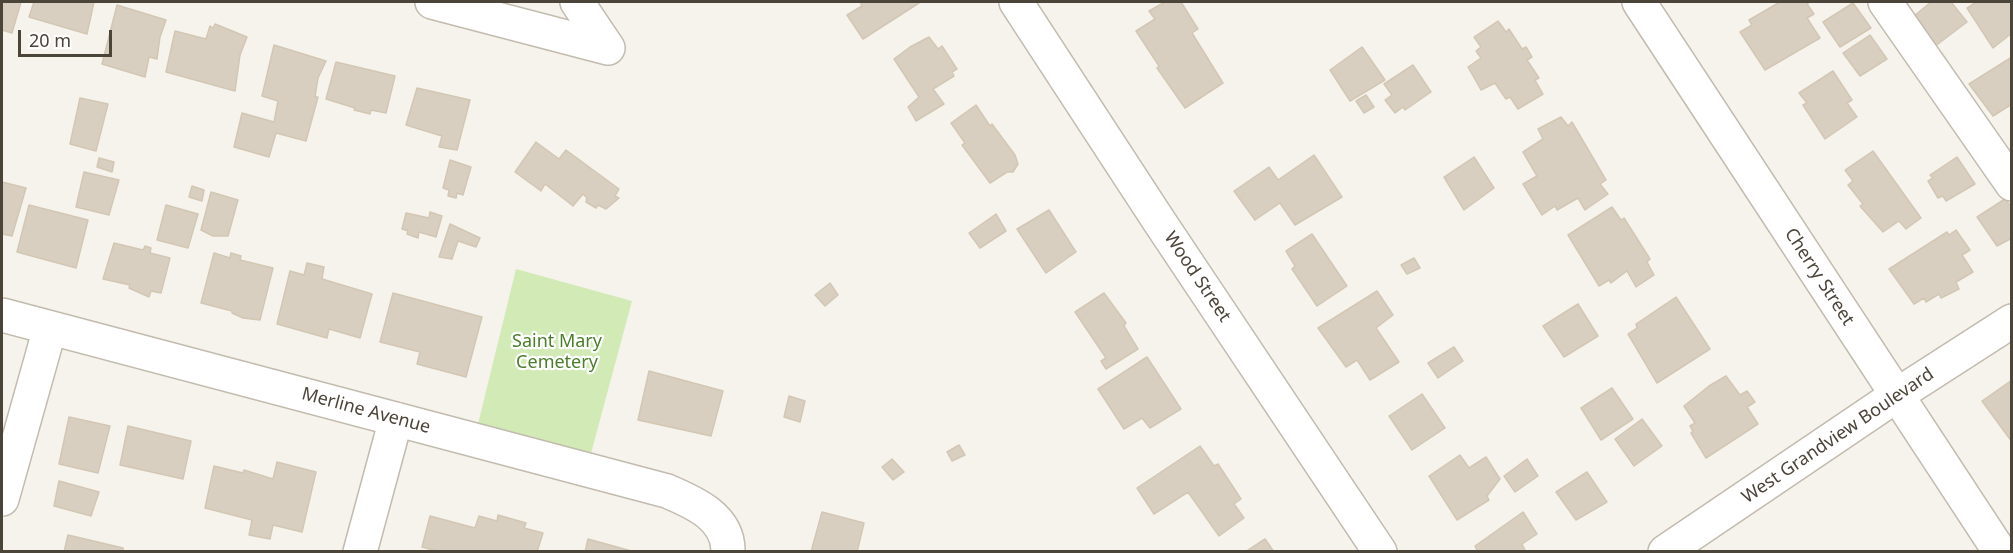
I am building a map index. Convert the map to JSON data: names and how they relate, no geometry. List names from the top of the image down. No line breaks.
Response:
{"streets":{"street":["Wood Street","Cherry Street","Merline Avenue","West Grandview Boulevard"]},"crossings":[["Cherry Street","West Grandview Boulevard"]],"parks":["Saint Mary Cemetery"],"scale_bar":"20 m"}
